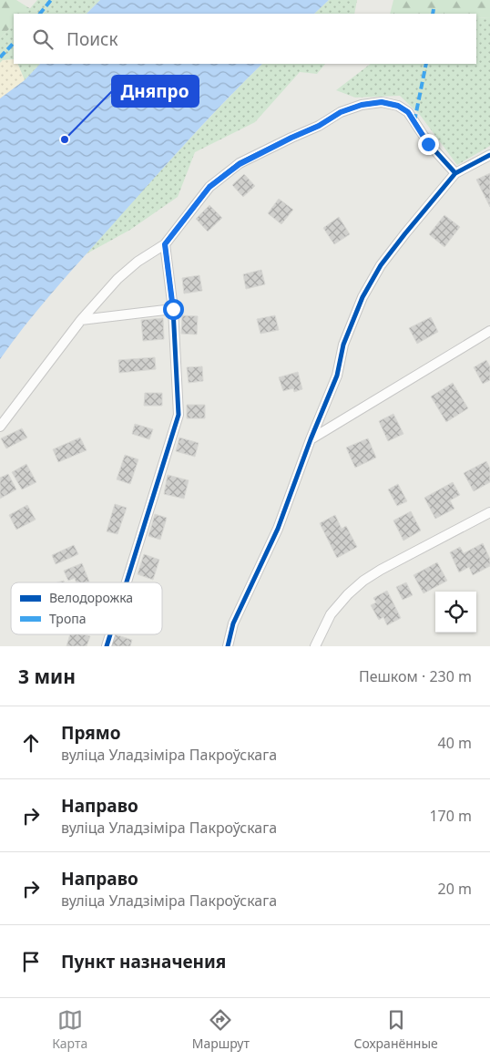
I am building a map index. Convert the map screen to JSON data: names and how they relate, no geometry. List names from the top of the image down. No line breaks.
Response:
{"places":["Дняпро"],"legend":["Велодорожка","Тропа"],"page":{"search":"Поиск","heading":["3 мин","Пешком · 230 m"],"list":[["Прямо","вуліца Уладзіміра Пакроўскага","40 m"],["Направо","вуліца Уладзіміра Пакроўскага","170 m"],["Направо","вуліца Уладзіміра Пакроўскага","20 m"],"Пункт назначения"],"nav":["Карта","Маршрут","Сохранённые"]}}
